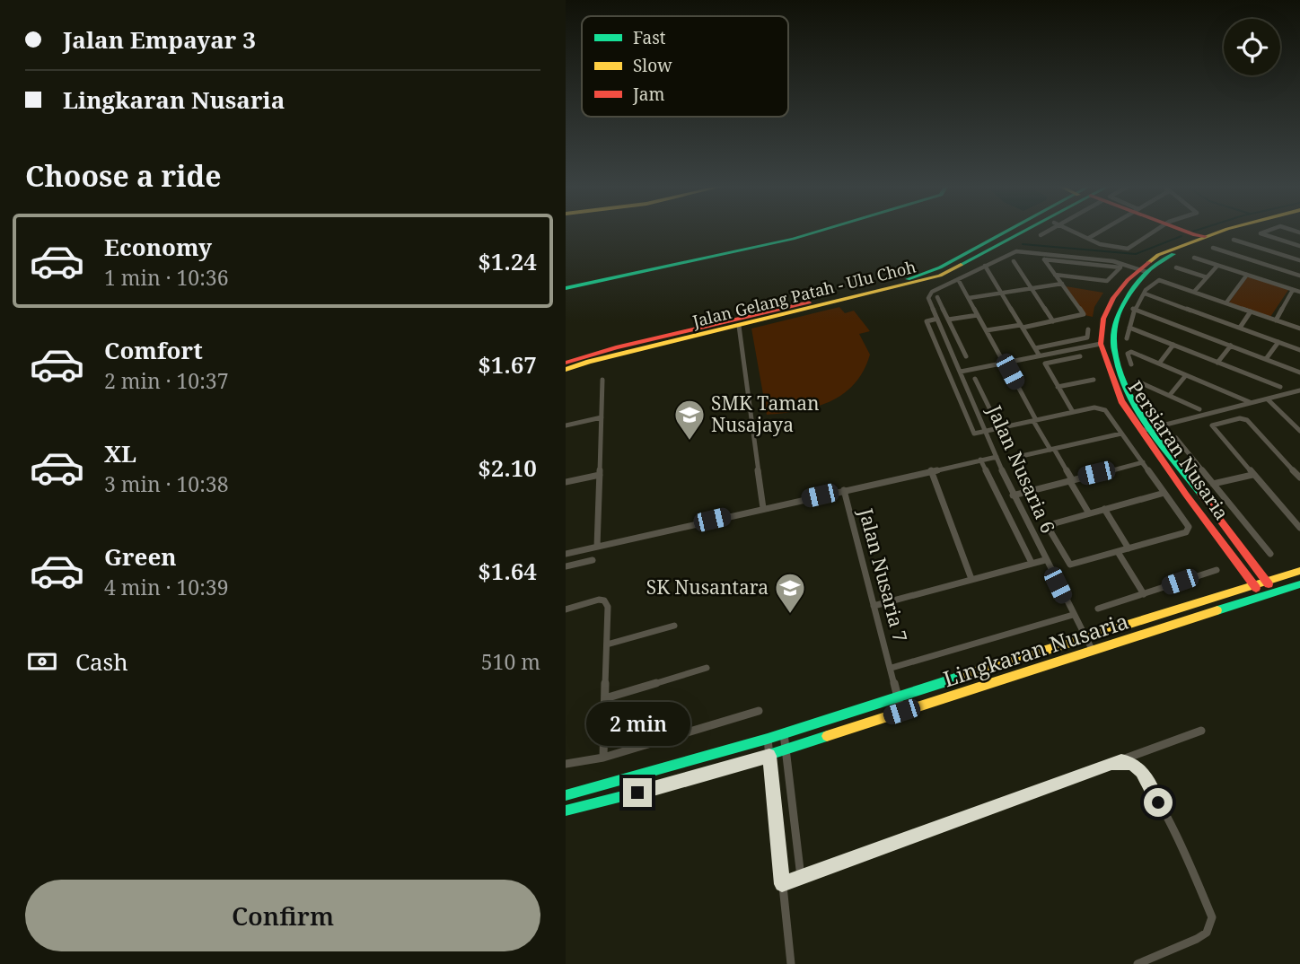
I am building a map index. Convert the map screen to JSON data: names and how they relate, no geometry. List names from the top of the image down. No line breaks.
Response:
{"streets":{"main road":["Jalan Gelang Patah - Ulu Choh","Persiaran Nusaria","Lingkaran Nusaria"],"street":["Jalan Nusaria 6","Jalan Nusaria 7"]},"crossings":[["Persiaran Nusaria","Jalan Nusaria 6"],["Persiaran Nusaria","Lingkaran Nusaria"],["Jalan Nusaria 6","Lingkaran Nusaria"],["Jalan Nusaria 7","Lingkaran Nusaria"]],"places":{"school or university":["SMK Taman Nusajaya","SK Nusantara"]},"legend":["Fast","Slow","Jam"],"page":{"banner":["Jalan Empayar 3","Lingkaran Nusaria"],"heading":"Choose a ride","list":[{"name":"Economy","note":"1 min · 10:36","value":"$1.24"},{"name":"Comfort","note":"2 min · 10:37","value":"$1.67"},{"name":"XL","note":"3 min · 10:38","value":"$2.10"},{"name":"Green","note":"4 min · 10:39","value":"$1.64"}],"pay":["Cash","510 m"],"bubble":"2 min","buttons":"Confirm"}}
